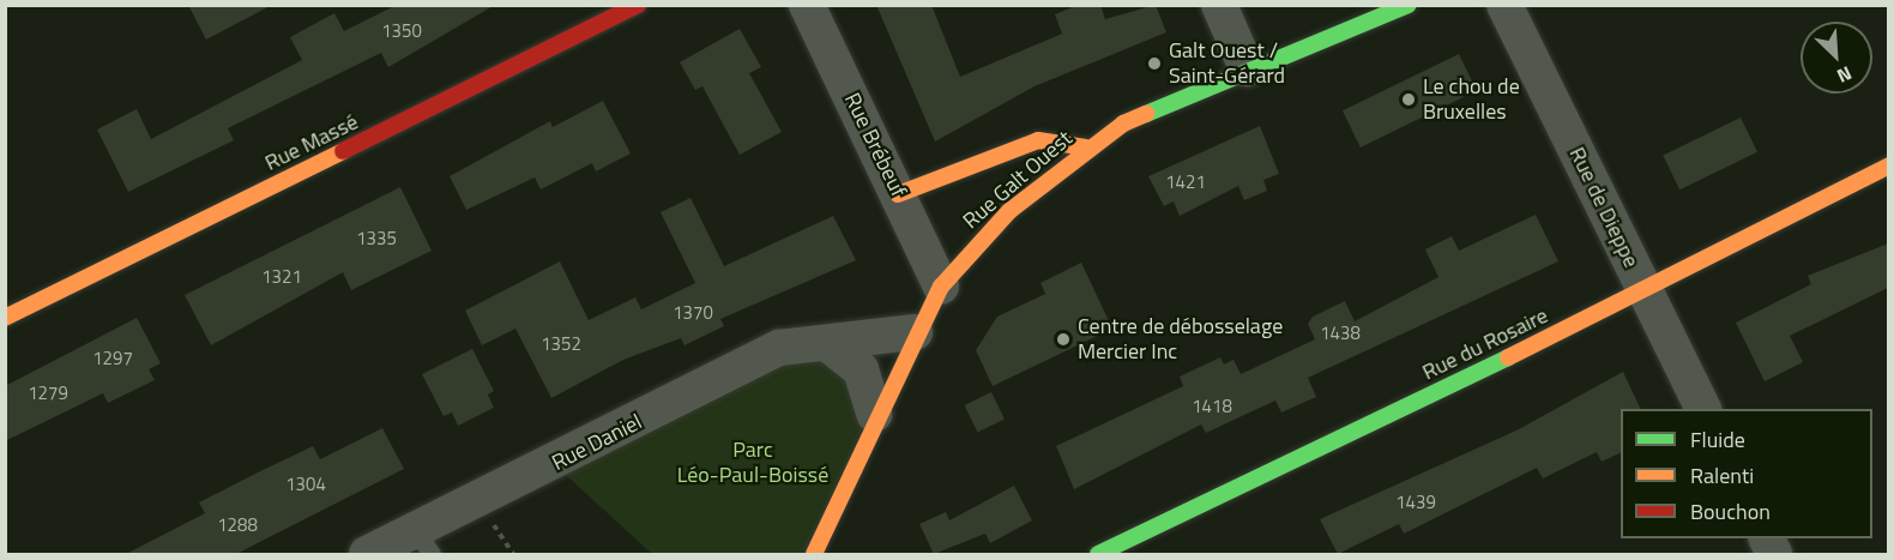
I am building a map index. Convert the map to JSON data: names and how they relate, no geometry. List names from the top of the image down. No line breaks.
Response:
{"streets":{"street":["Rue Massé","Rue Brébeuf","Rue Galt Ouest","Rue de Dieppe","Rue du Rosaire","Rue Daniel"]},"crossings":[["Rue Brébeuf","Rue Galt Ouest"],["Rue Galt Ouest","Rue Daniel"],["Rue de Dieppe","Rue du Rosaire"]],"parks":["Parc Léo-Paul-Boissé"],"places":["Galt Ouest / Saint-Gérard","Le chou de Bruxelles","Centre de débosselage Mercier Inc"],"house_numbers":["1350","1421","1335","1321","1370","1438","1352","1297","1279","1418","1304","1439","1288"],"legend":["Fluide","Ralenti","Bouchon"],"north":"bottom right"}
